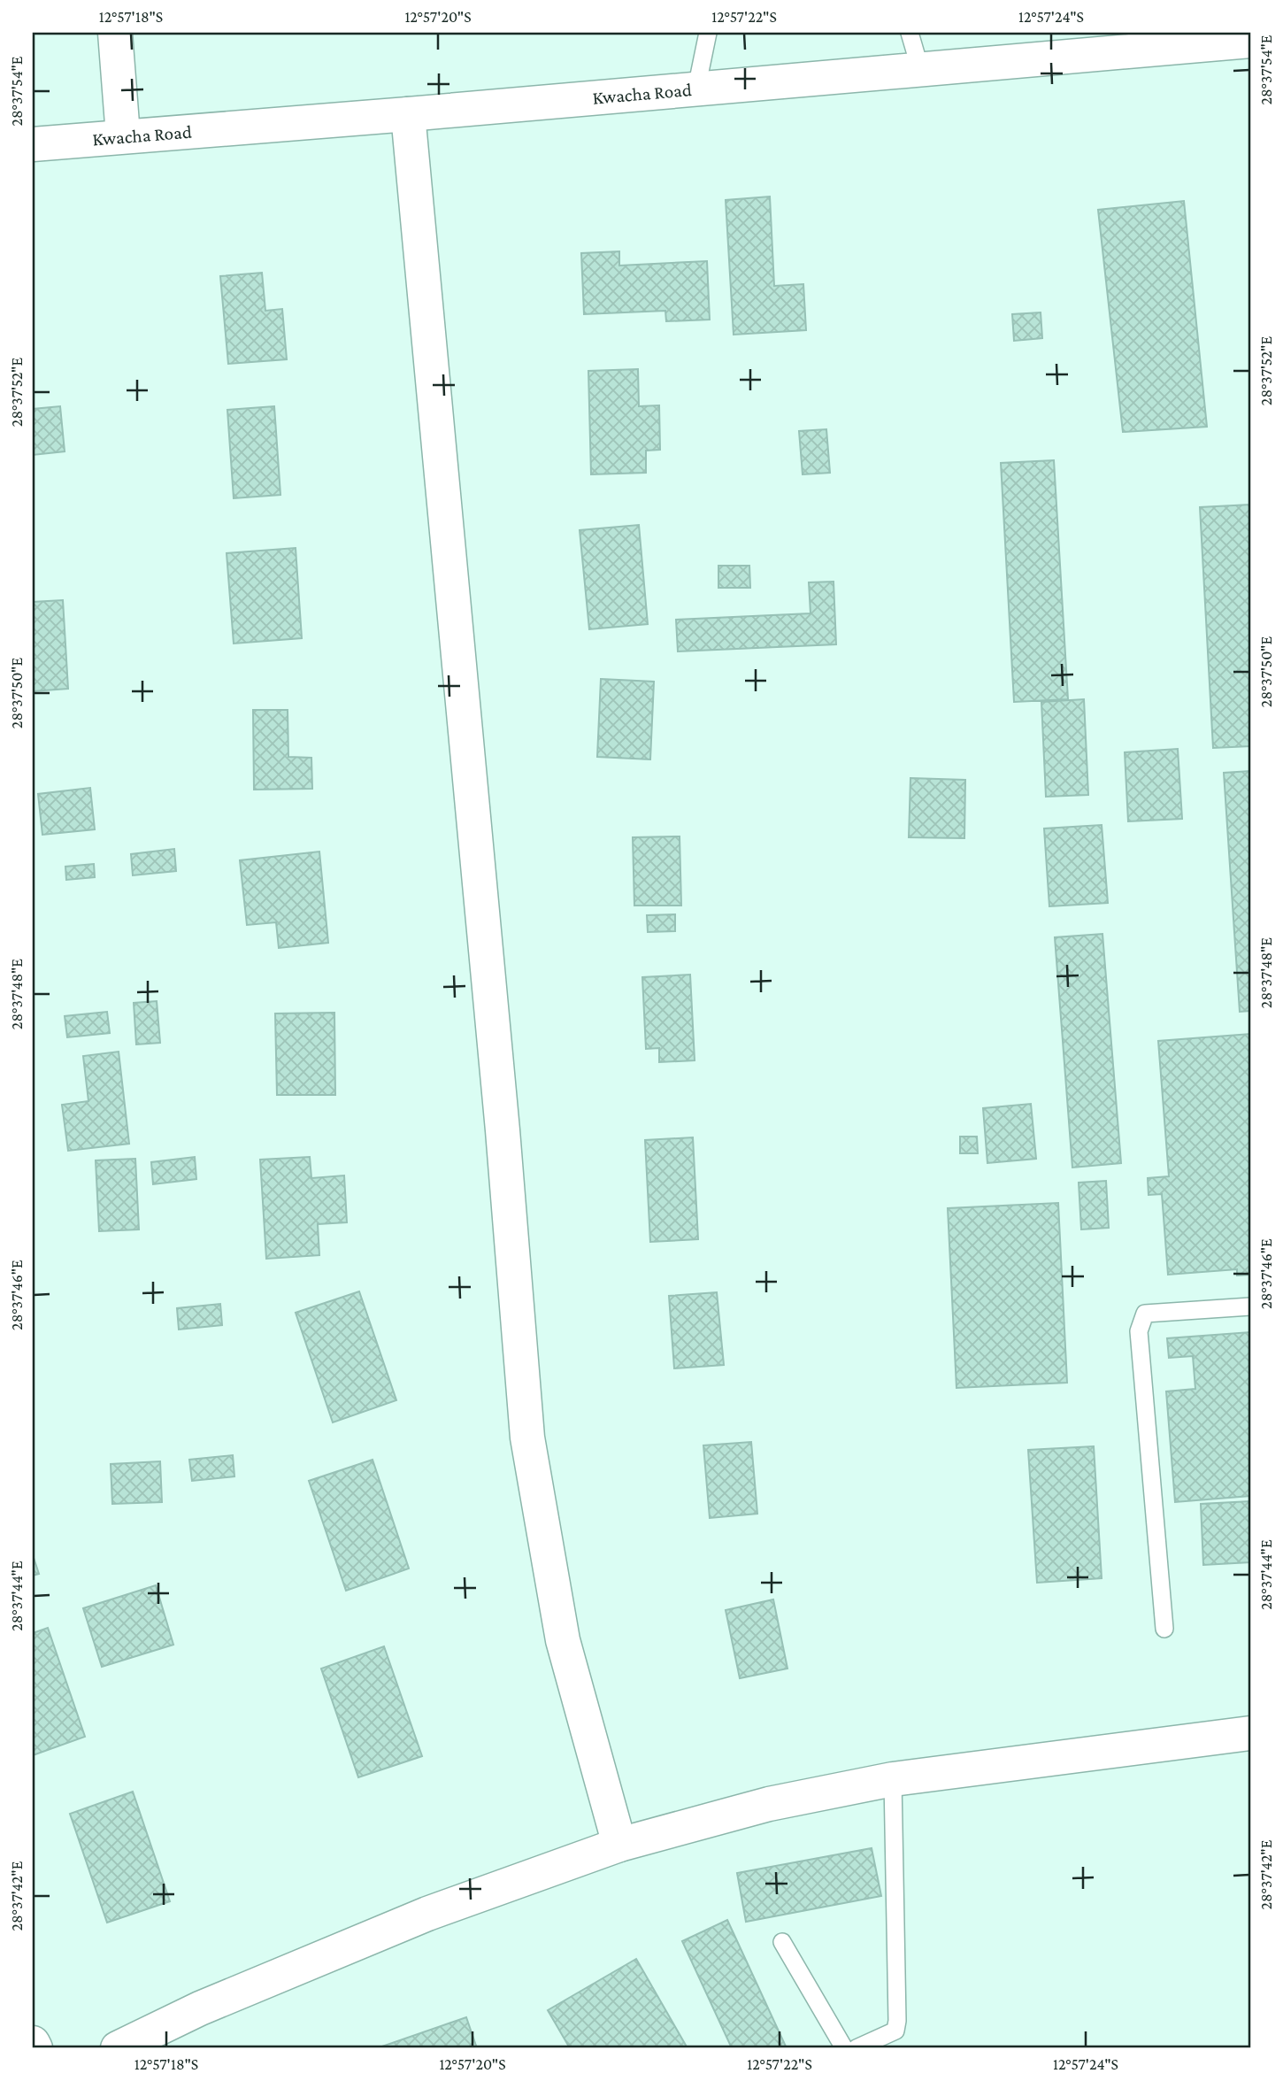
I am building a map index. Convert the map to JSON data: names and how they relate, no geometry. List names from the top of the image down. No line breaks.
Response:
{"streets":{"street":["Kwacha Road"]},"coordinates":["12°57'18\"S","12°57'20\"S","12°57'22\"S","12°57'24\"S","28°37'54\"E","28°37'52\"E","28°37'50\"E","28°37'48\"E","28°37'46\"E","28°37'44\"E","28°37'42\"E"]}
